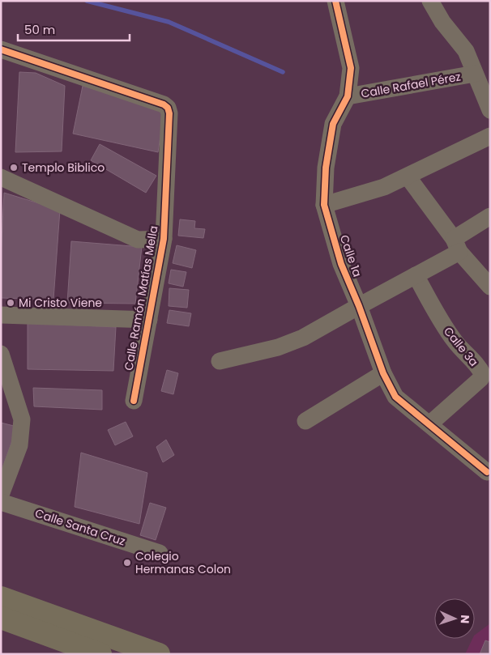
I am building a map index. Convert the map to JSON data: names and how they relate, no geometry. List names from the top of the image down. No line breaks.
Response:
{"streets":{"street":["Calle Rafael Pérez","Calle 1a","Calle Ramón Matías Mella","Calle 3a","Calle Santa Cruz"]},"crossings":[["Calle Rafael Pérez","Calle 1a"],["Calle 1a","Calle 3a"]],"places":["Templo Biblico","Mi Cristo Viene","Colegio Hermanas Colon"],"scale_bar":"50 m","north":"right"}
